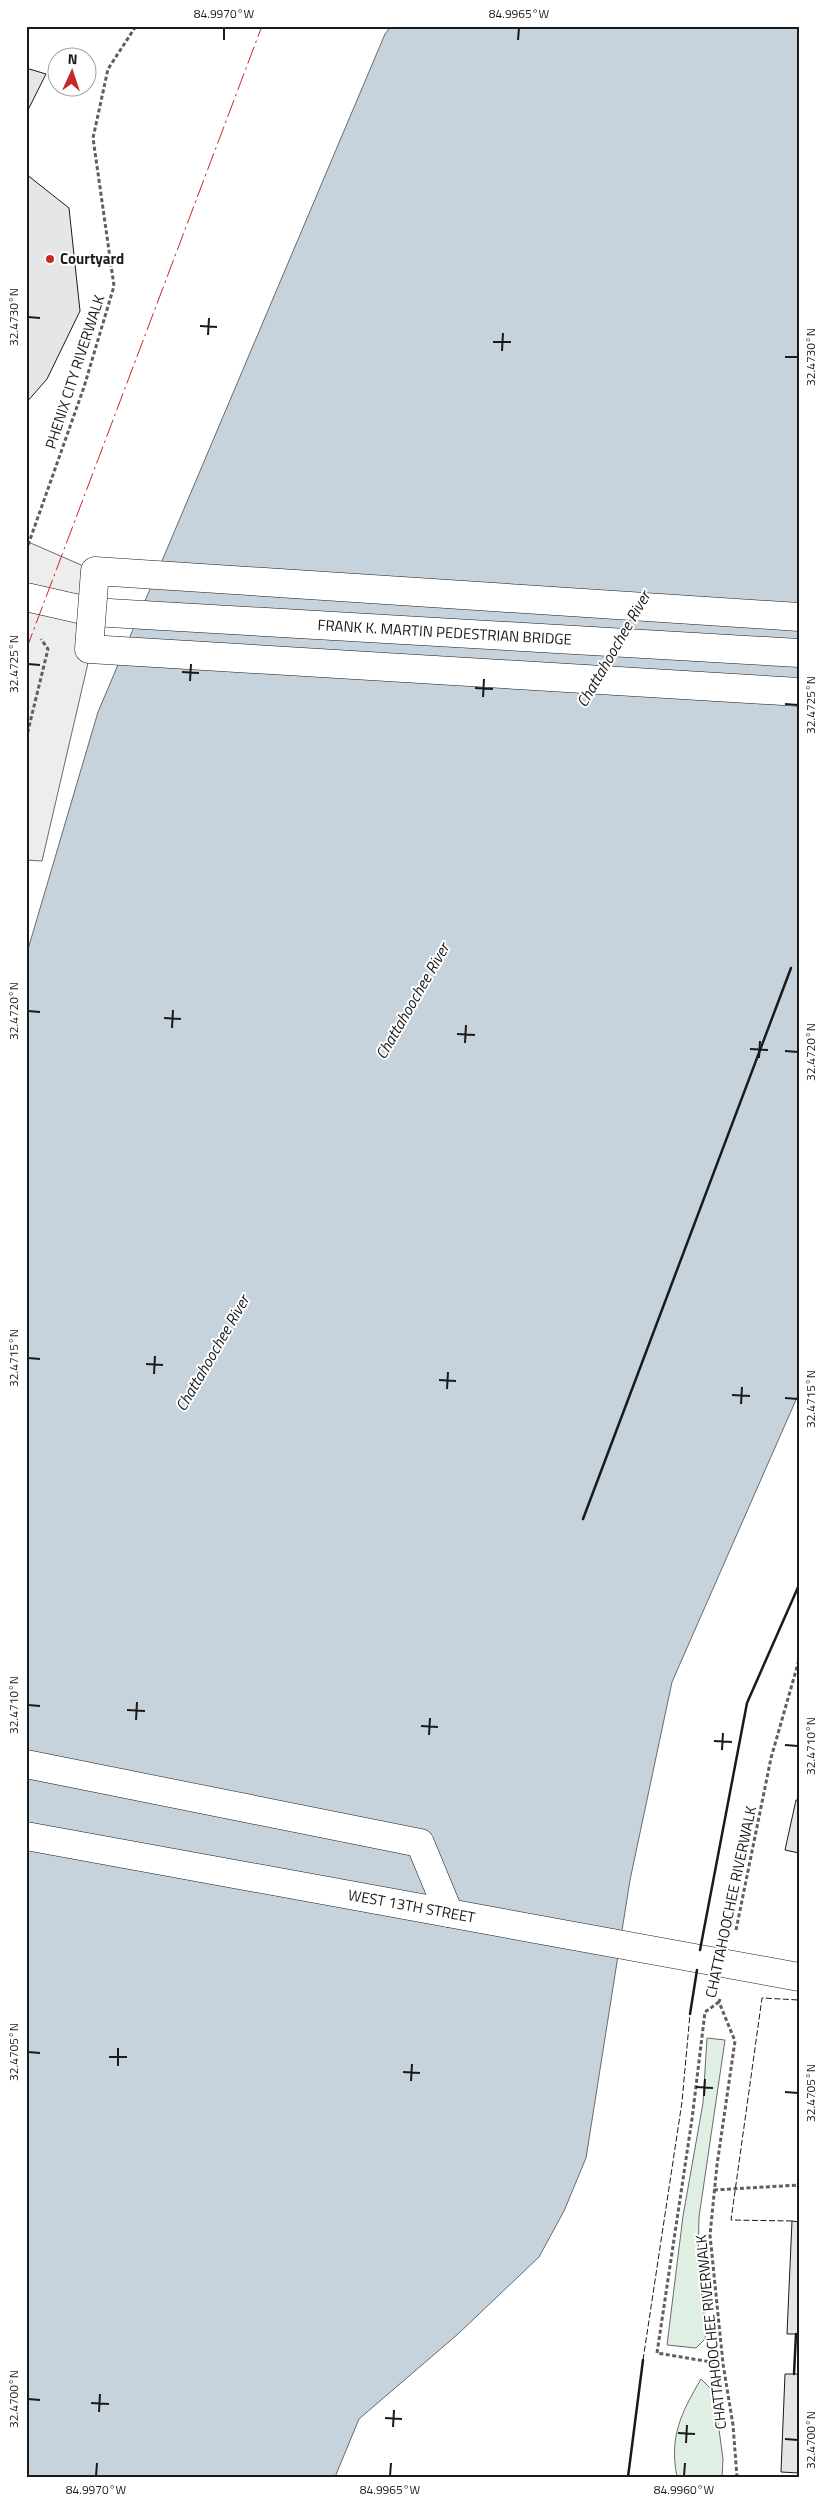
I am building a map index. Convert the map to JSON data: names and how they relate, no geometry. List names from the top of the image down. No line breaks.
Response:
{"streets":{"street":["FRANK K. MARTIN PEDESTRIAN BRIDGE","WEST 13TH STREET"],"path":["PHENIX CITY RIVERWALK","CHATTAHOOCHEE RIVERWALK"]},"water":["Chattahoochee River"],"places":["Courtyard"],"north":"top","coordinates":["84.9970°W","84.9965°W","32.4730°N","32.4725°N","32.4720°N","32.4715°N","32.4710°N","32.4705°N","32.4700°N","84.9960°W"]}
